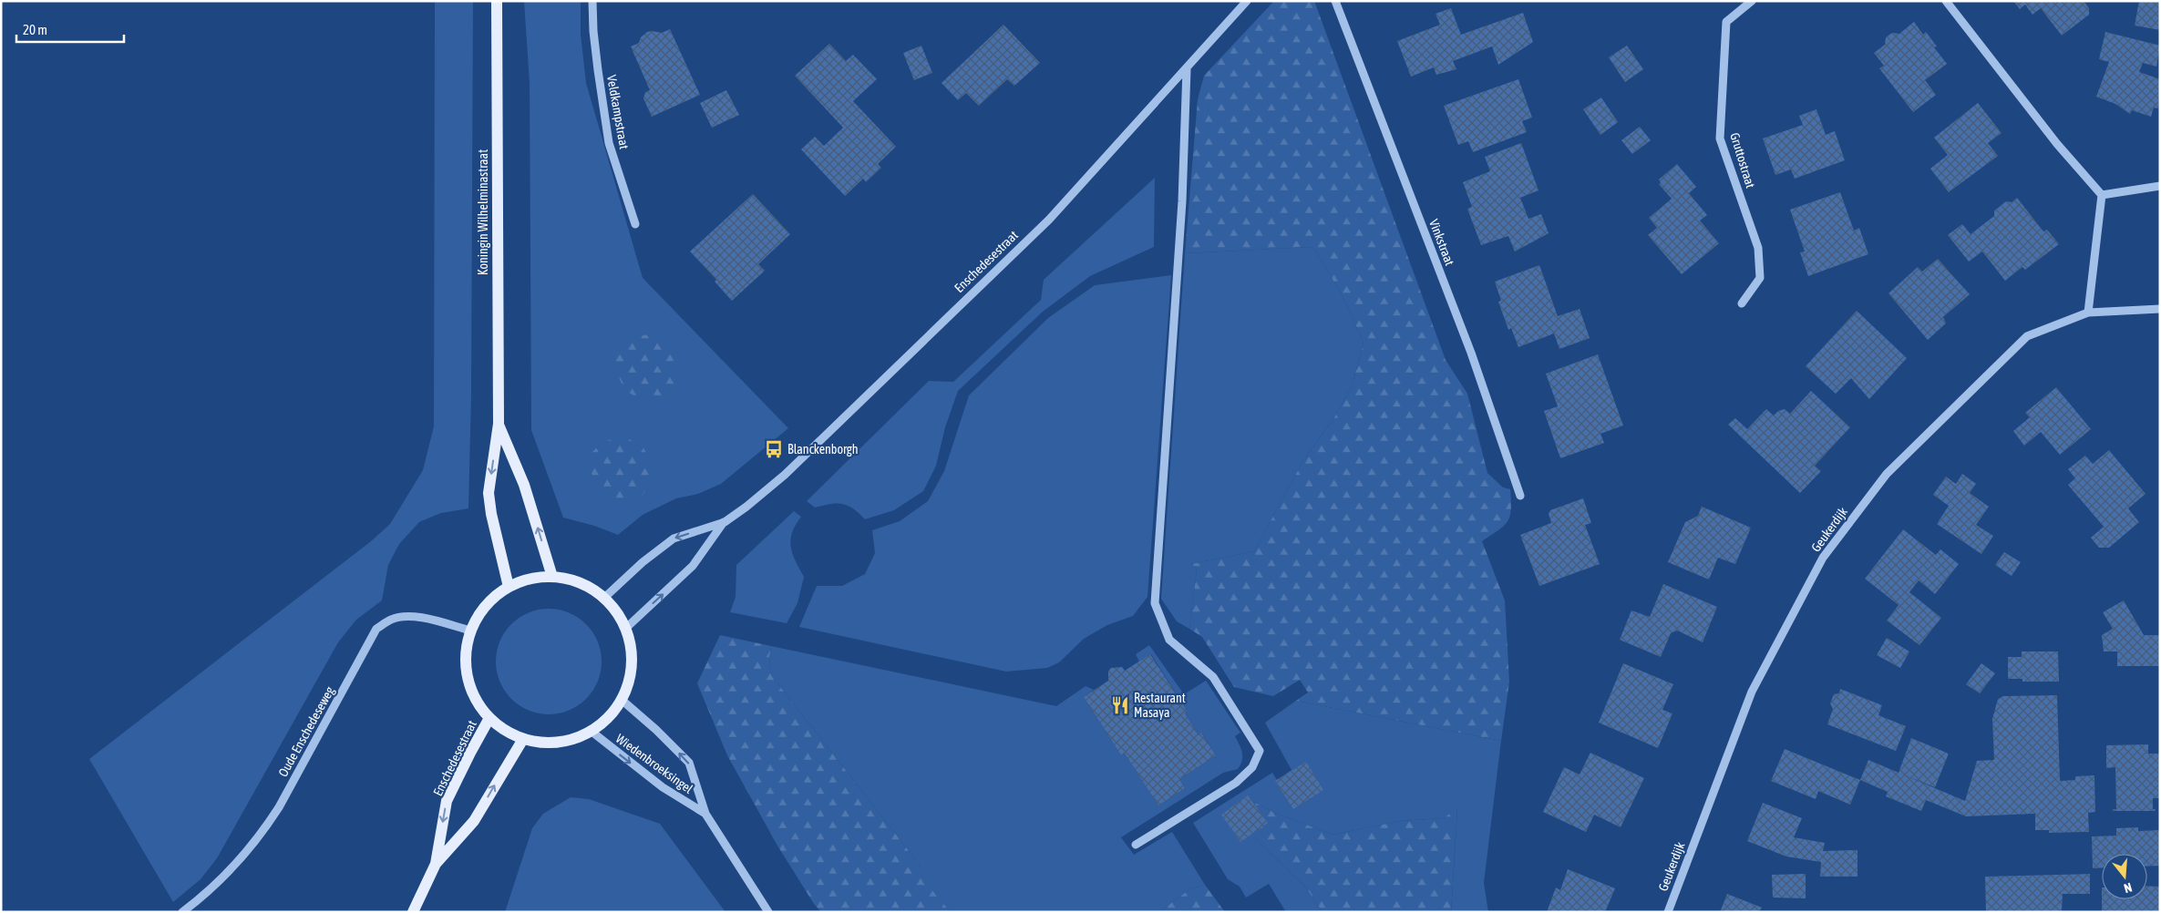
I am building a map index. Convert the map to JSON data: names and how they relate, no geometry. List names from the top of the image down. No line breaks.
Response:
{"streets":{"main road":["Koningin Wilhelminastraat","Enschedesestraat"],"street":["Veldkampstraat","Gruttostraat","Vinkstraat","Geukerdijk","Oude Enschedeseweg","Wiedenbroeksingel"]},"places":{"bus stop":["Blanckenborgh"],"restaurant":["Restaurant Masaya"]},"scale_bar":"20 m","north":"bottom"}
